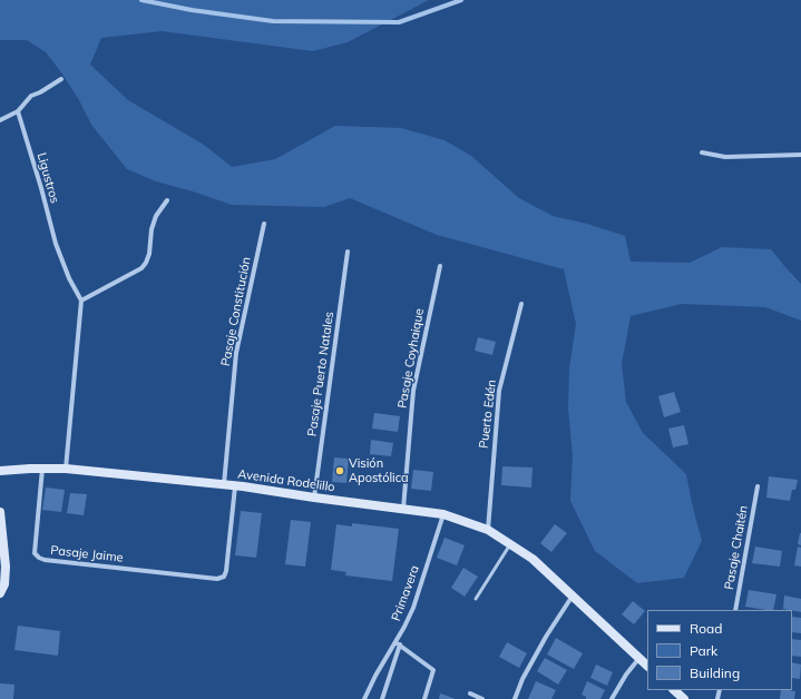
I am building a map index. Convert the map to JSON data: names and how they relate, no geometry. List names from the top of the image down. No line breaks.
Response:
{"streets":{"street":["Ligustros","Pasaje Constitución","Pasaje Coyhaique","Pasaje Puerto Natales","Puerto Edén","Avenida Rodelillo","Pasaje Chaitén","Pasaje Jaime","Primavera"]},"crossings":[["Pasaje Constitución","Avenida Rodelillo"],["Pasaje Coyhaique","Avenida Rodelillo"],["Pasaje Puerto Natales","Avenida Rodelillo"],["Puerto Edén","Avenida Rodelillo"],["Avenida Rodelillo","Pasaje Jaime"],["Avenida Rodelillo","Primavera"]],"places":["Visión Apostólica"],"legend":["Road","Park","Building"]}
